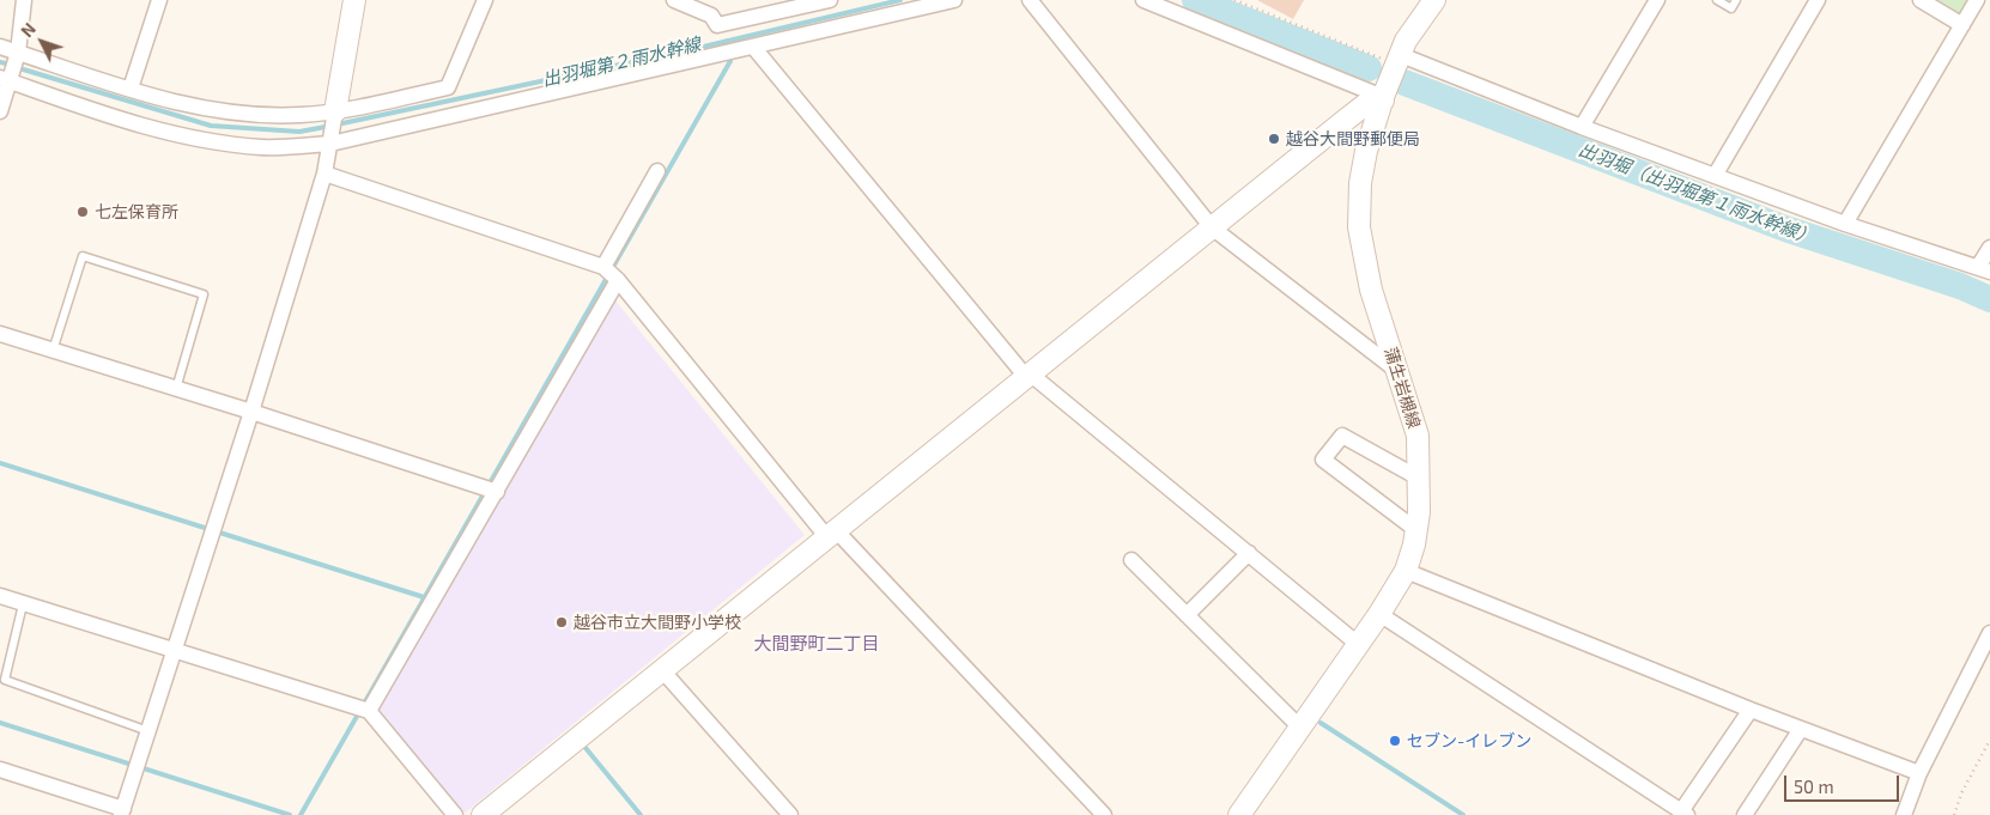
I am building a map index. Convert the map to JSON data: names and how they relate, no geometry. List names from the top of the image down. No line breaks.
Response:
{"streets":{"street":["蒲生岩槻線"]},"districts":["大間野町二丁目"],"water":["出羽堀第２雨水幹線","出羽堀（出羽堀第１雨水幹線）"],"places":["越谷大間野郵便局","七左保育所","越谷市立大間野小学校","セブン-イレブン"],"scale_bar":"50 m","north":"top left"}
